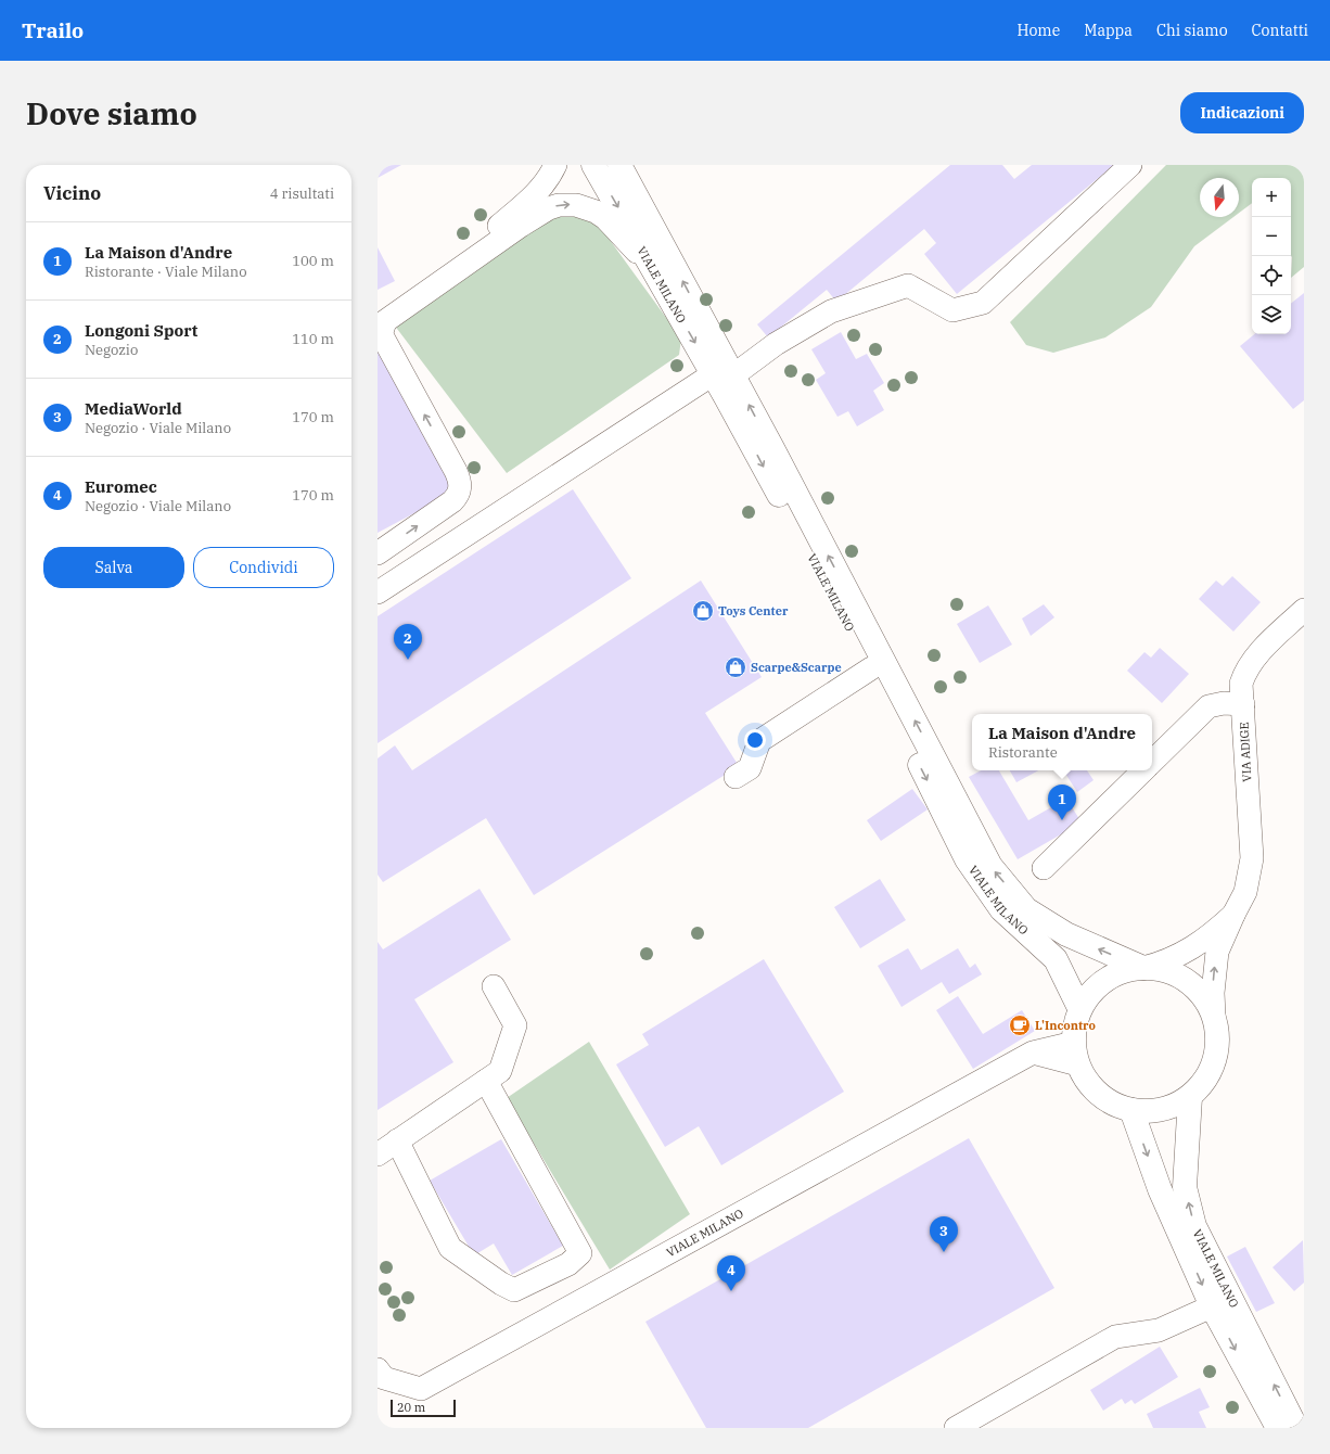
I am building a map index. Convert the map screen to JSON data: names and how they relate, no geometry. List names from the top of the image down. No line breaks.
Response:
{"streets":{"main road":["VIALE MILANO"],"street":["VIA ADIGE"]},"crossings":[["VIALE MILANO","VIA ADIGE"]],"places":{"shop":["Toys Center","Scarpe&Scarpe"],"cafe":["L'Incontro"]},"scale_bar":"20 m","north":"bottom","page":{"header":"Trailo","nav":["Home","Mappa","Chi siamo","Contatti"],"buttons":["Indicazioni",["Salva","Condividi"]],"title":"Dove siamo","heading":["Vicino","4 risultati"],"map_buttons":["+","−"],"list":[{"mark":"1","name":"La Maison d'Andre","note":"Ristorante · Viale Milano","value":"100 m"},{"mark":"2","name":"Longoni Sport","note":"Negozio","value":"110 m"},{"mark":"3","name":"MediaWorld","note":"Negozio · Viale Milano","value":"170 m"},{"mark":"4","name":"Euromec","note":"Negozio · Viale Milano","value":"170 m"}],"pins":["2","1","3","4"],"popup":["La Maison d'Andre","Ristorante"],"scale":"20 m"}}
